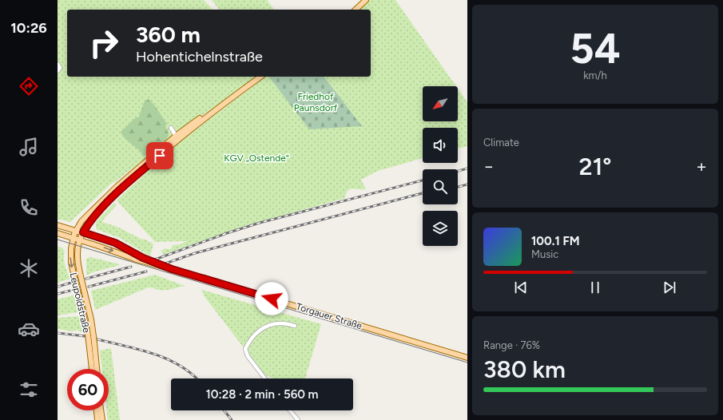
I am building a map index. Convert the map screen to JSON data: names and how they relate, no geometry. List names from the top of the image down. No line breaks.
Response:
{"streets":{"main road":["Leupoldstraße","Torgauer Straße"]},"crossings":[["Leupoldstraße","Torgauer Straße"]],"parks":["Friedhof Paunsdorf","KGV „Ostende“"],"north":"bottom left","page":{"tabs":"10:26","tile":[["54","km/h"],"Climate",["Range · 76%","380 km"]],"turn":["360 m","Hohentichelnstraße"],"heat":["−","21°","+"],"song":["100.1 FM","Music"],"limit":"60","trip":"10:28 · 2 min · 560 m"}}
